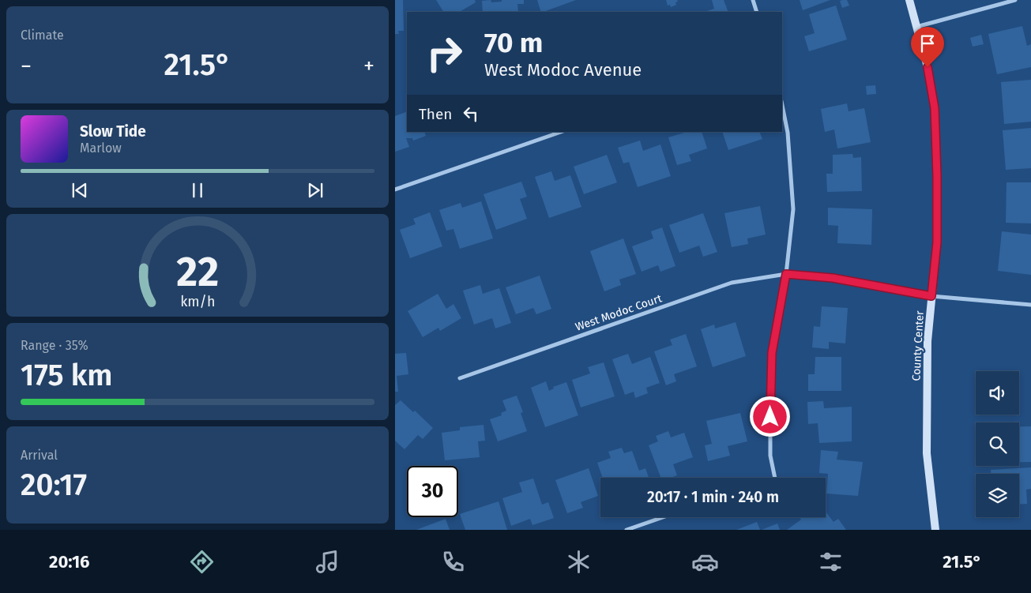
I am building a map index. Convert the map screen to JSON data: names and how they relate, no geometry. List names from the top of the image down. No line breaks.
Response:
{"streets":{"street":["West Modoc Court","County Center"]},"crossings":[["West Modoc Court","County Center"]],"page":{"tile":["Climate",["Range · 35%","175 km"],["Arrival","20:17"]],"turn":["70 m","West Modoc Avenue"],"heat":["−","21.5°","+"],"then":"Then","song":["Slow Tide","Marlow"],"limit":"30","trip":"20:17 · 1 min · 240 m","tabs":["20:16","21.5°"],"gauge":["22","km/h"]}}
